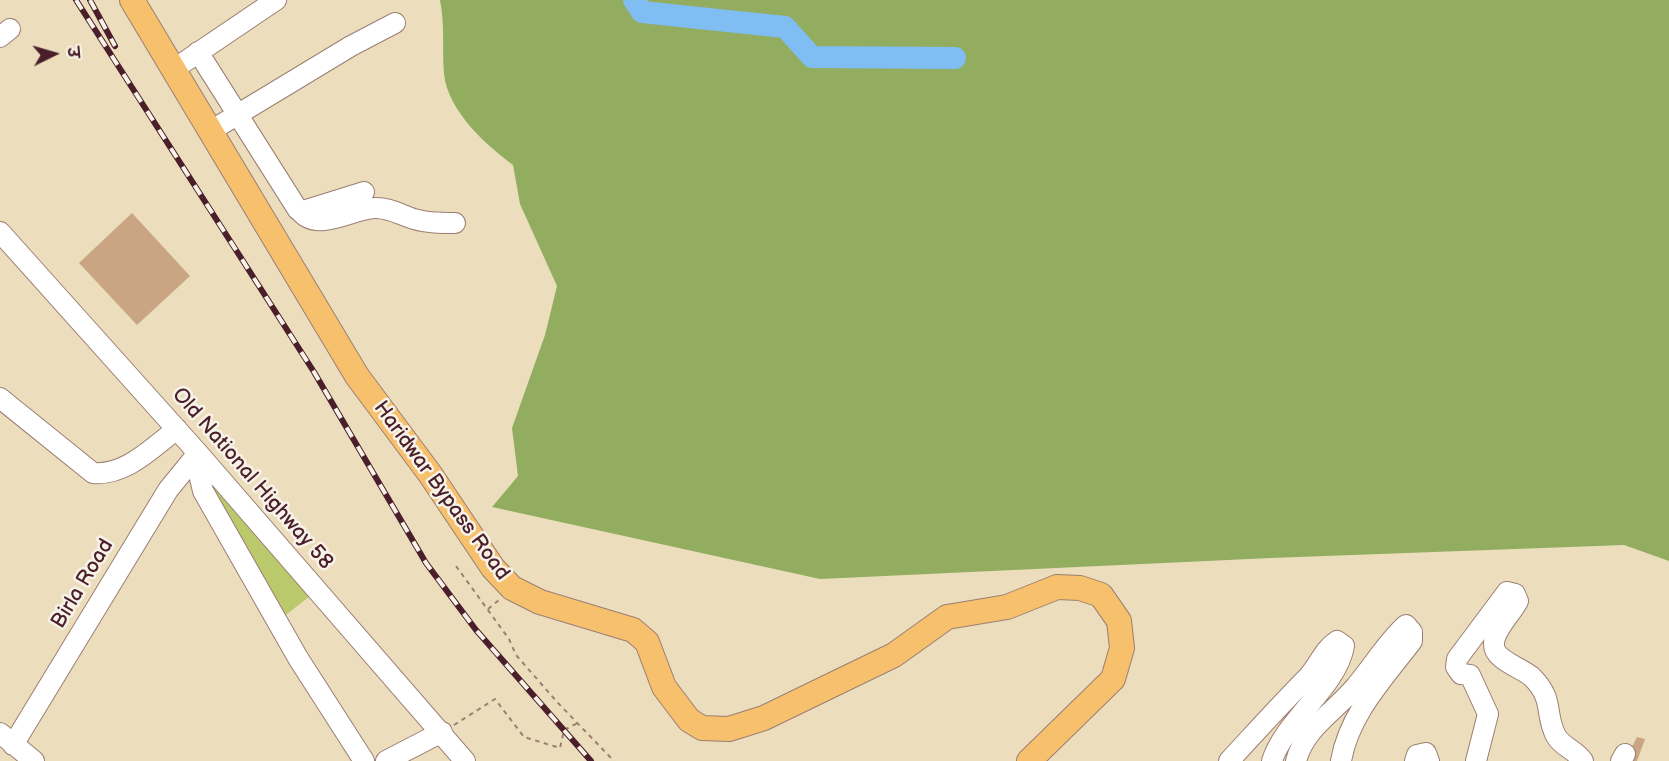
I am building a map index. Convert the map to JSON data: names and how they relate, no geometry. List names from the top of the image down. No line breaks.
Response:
{"streets":{"main road":["Haridwar Bypass Road"],"street":["Old National Highway 58","Birla Road"]},"crossings":[["Old National Highway 58","Birla Road"]],"north":"right"}
